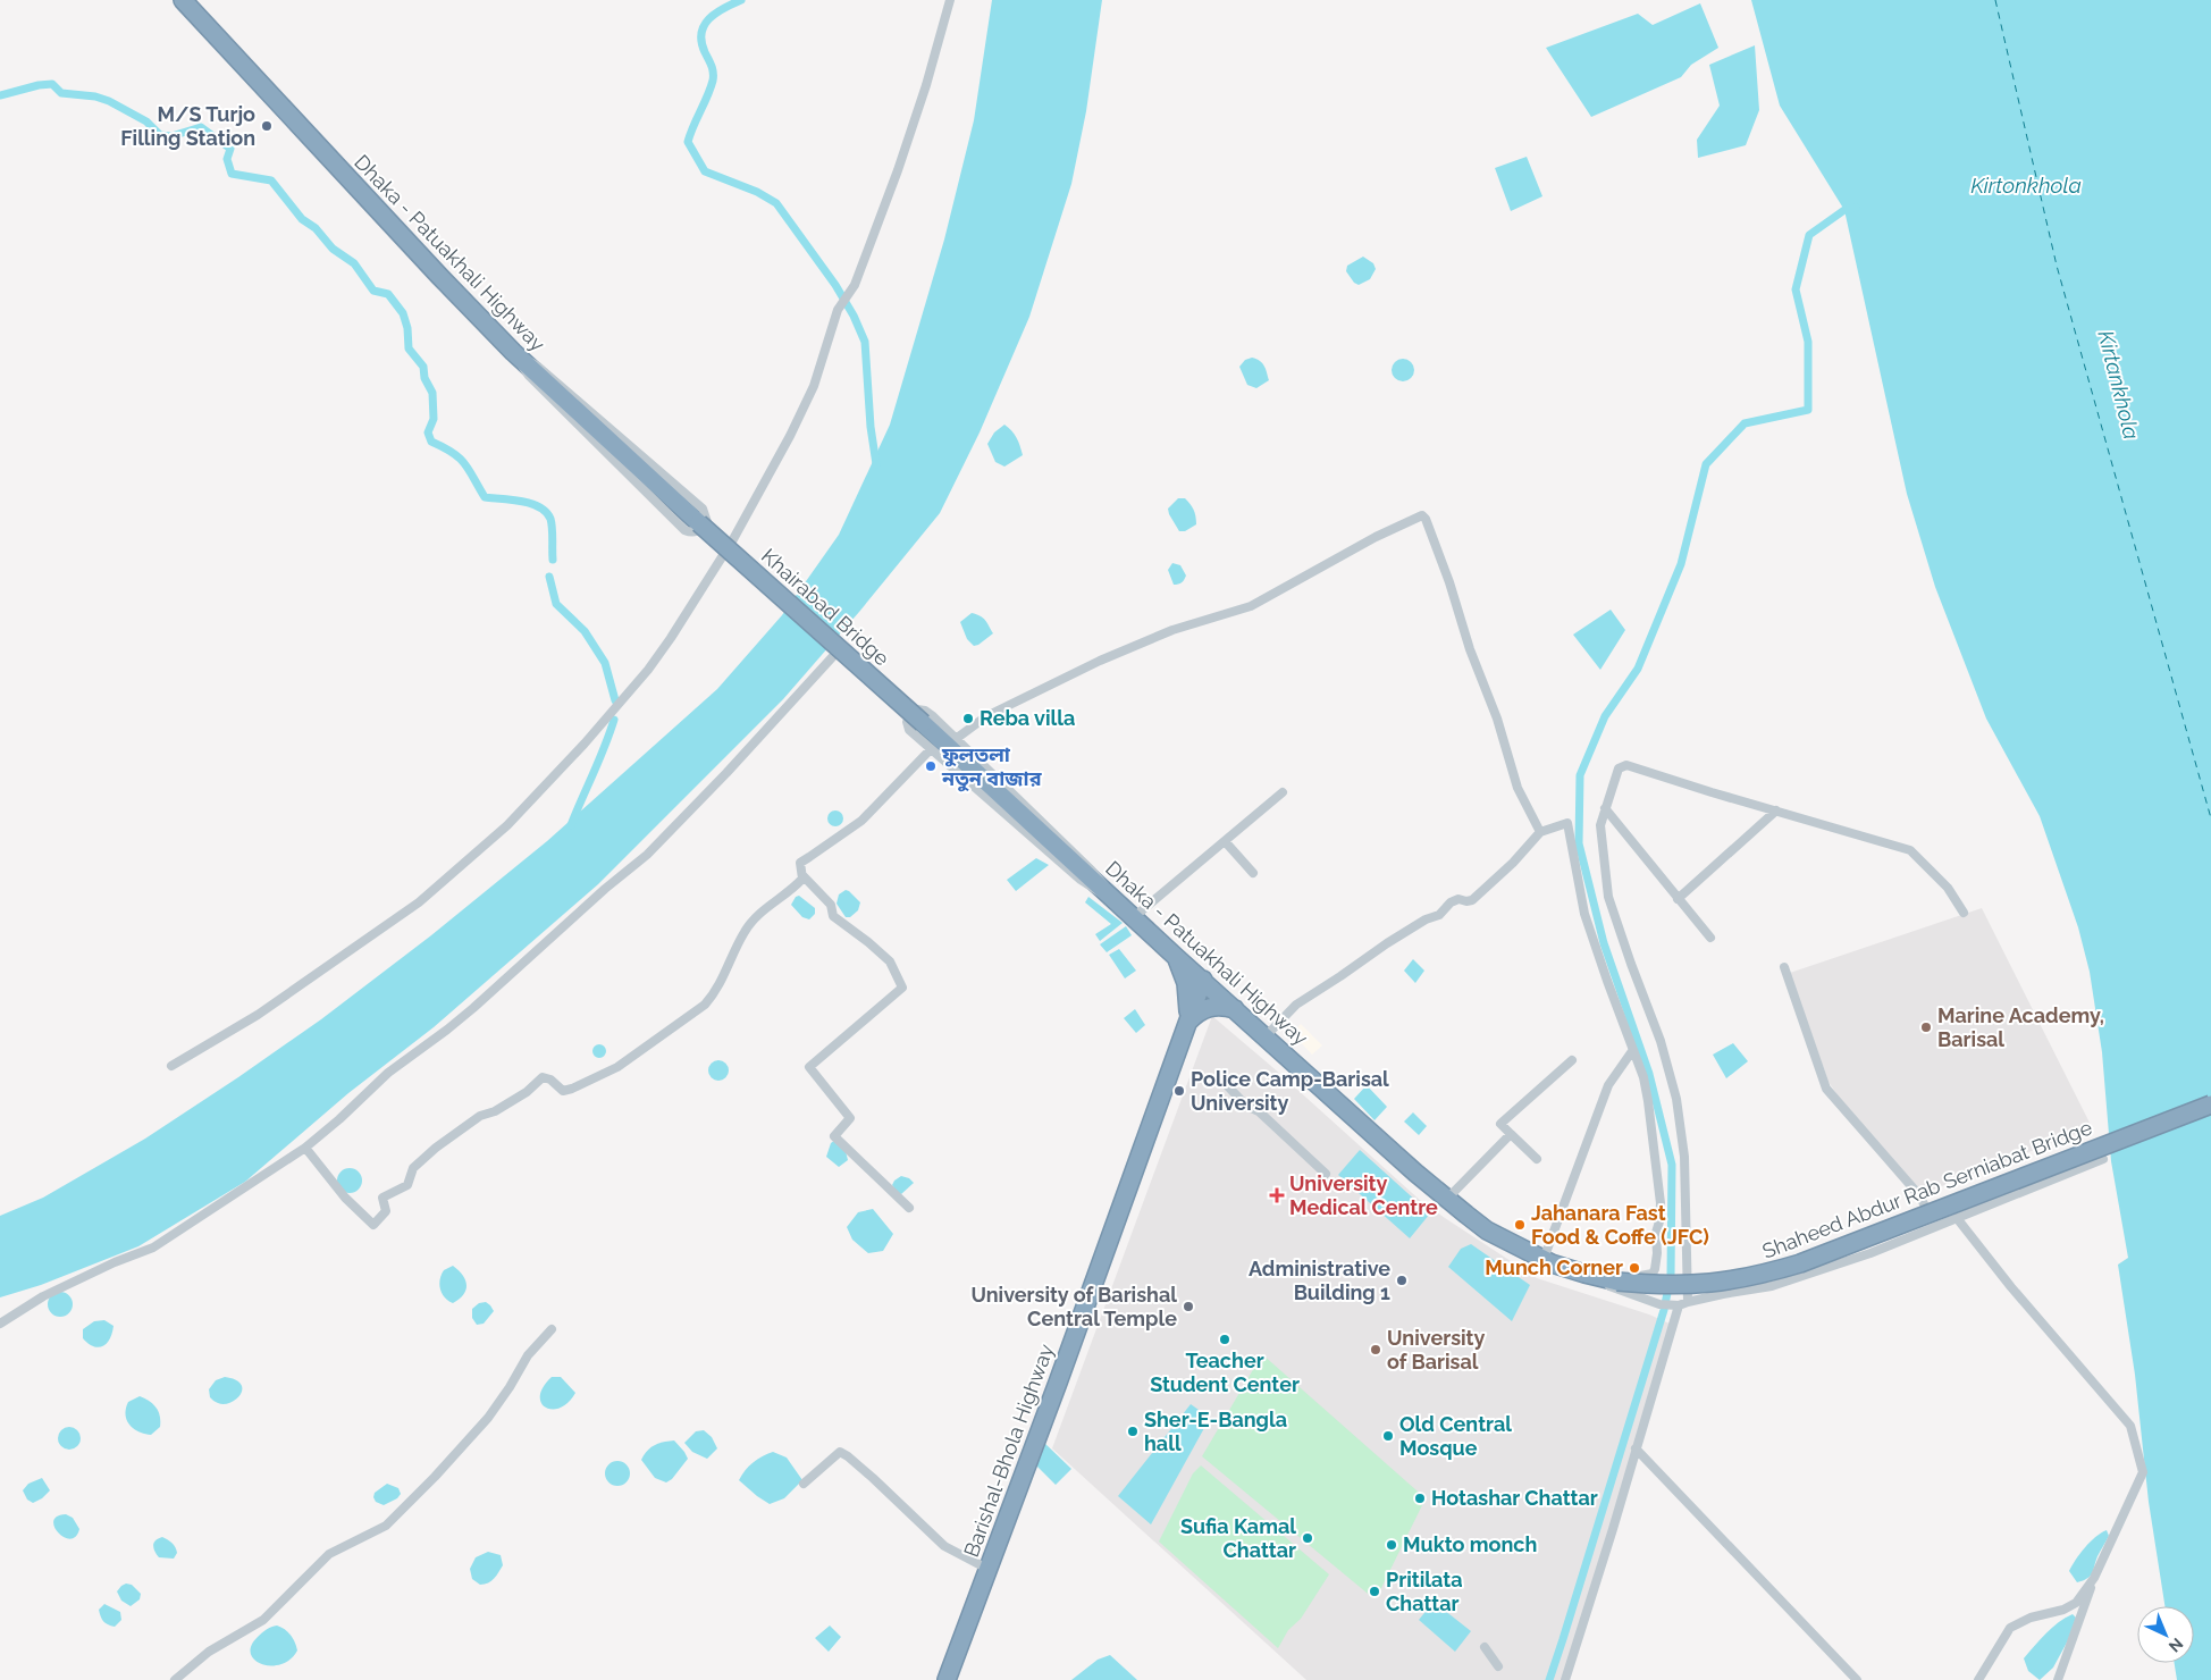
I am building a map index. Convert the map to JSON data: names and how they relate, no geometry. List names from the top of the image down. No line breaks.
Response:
{"streets":{"highway":["Dhaka - Patuakhali Highway","Khairabad Bridge","Shaheed Abdur Rab Serniabat Bridge","Barishal-Bhola Highway"]},"crossings":[["Dhaka - Patuakhali Highway","Khairabad Bridge"],["Dhaka - Patuakhali Highway","Shaheed Abdur Rab Serniabat Bridge"],["Dhaka - Patuakhali Highway","Barishal-Bhola Highway"]],"water":["Kirtonkhola","Kirtankhola"],"places":{"other":["M/S Turjo Filling Station","Reba villa","ফুলতলা নতুন বাজার","Marine Academy, Barisal","Police Camp-Barisal University","Jahanara Fast Food & Coffe (JFC)","Munch Corner","Administrative Building 1","University of Barishal Central Temple","Teacher Student Center","University of Barisal","Sher-E-Bangla hall","Old Central Mosque","Hotashar Chattar","Sufia Kamal Chattar","Mukto monch","Pritilata Chattar"],"health":["University Medical Centre"]},"north":"bottom right"}
